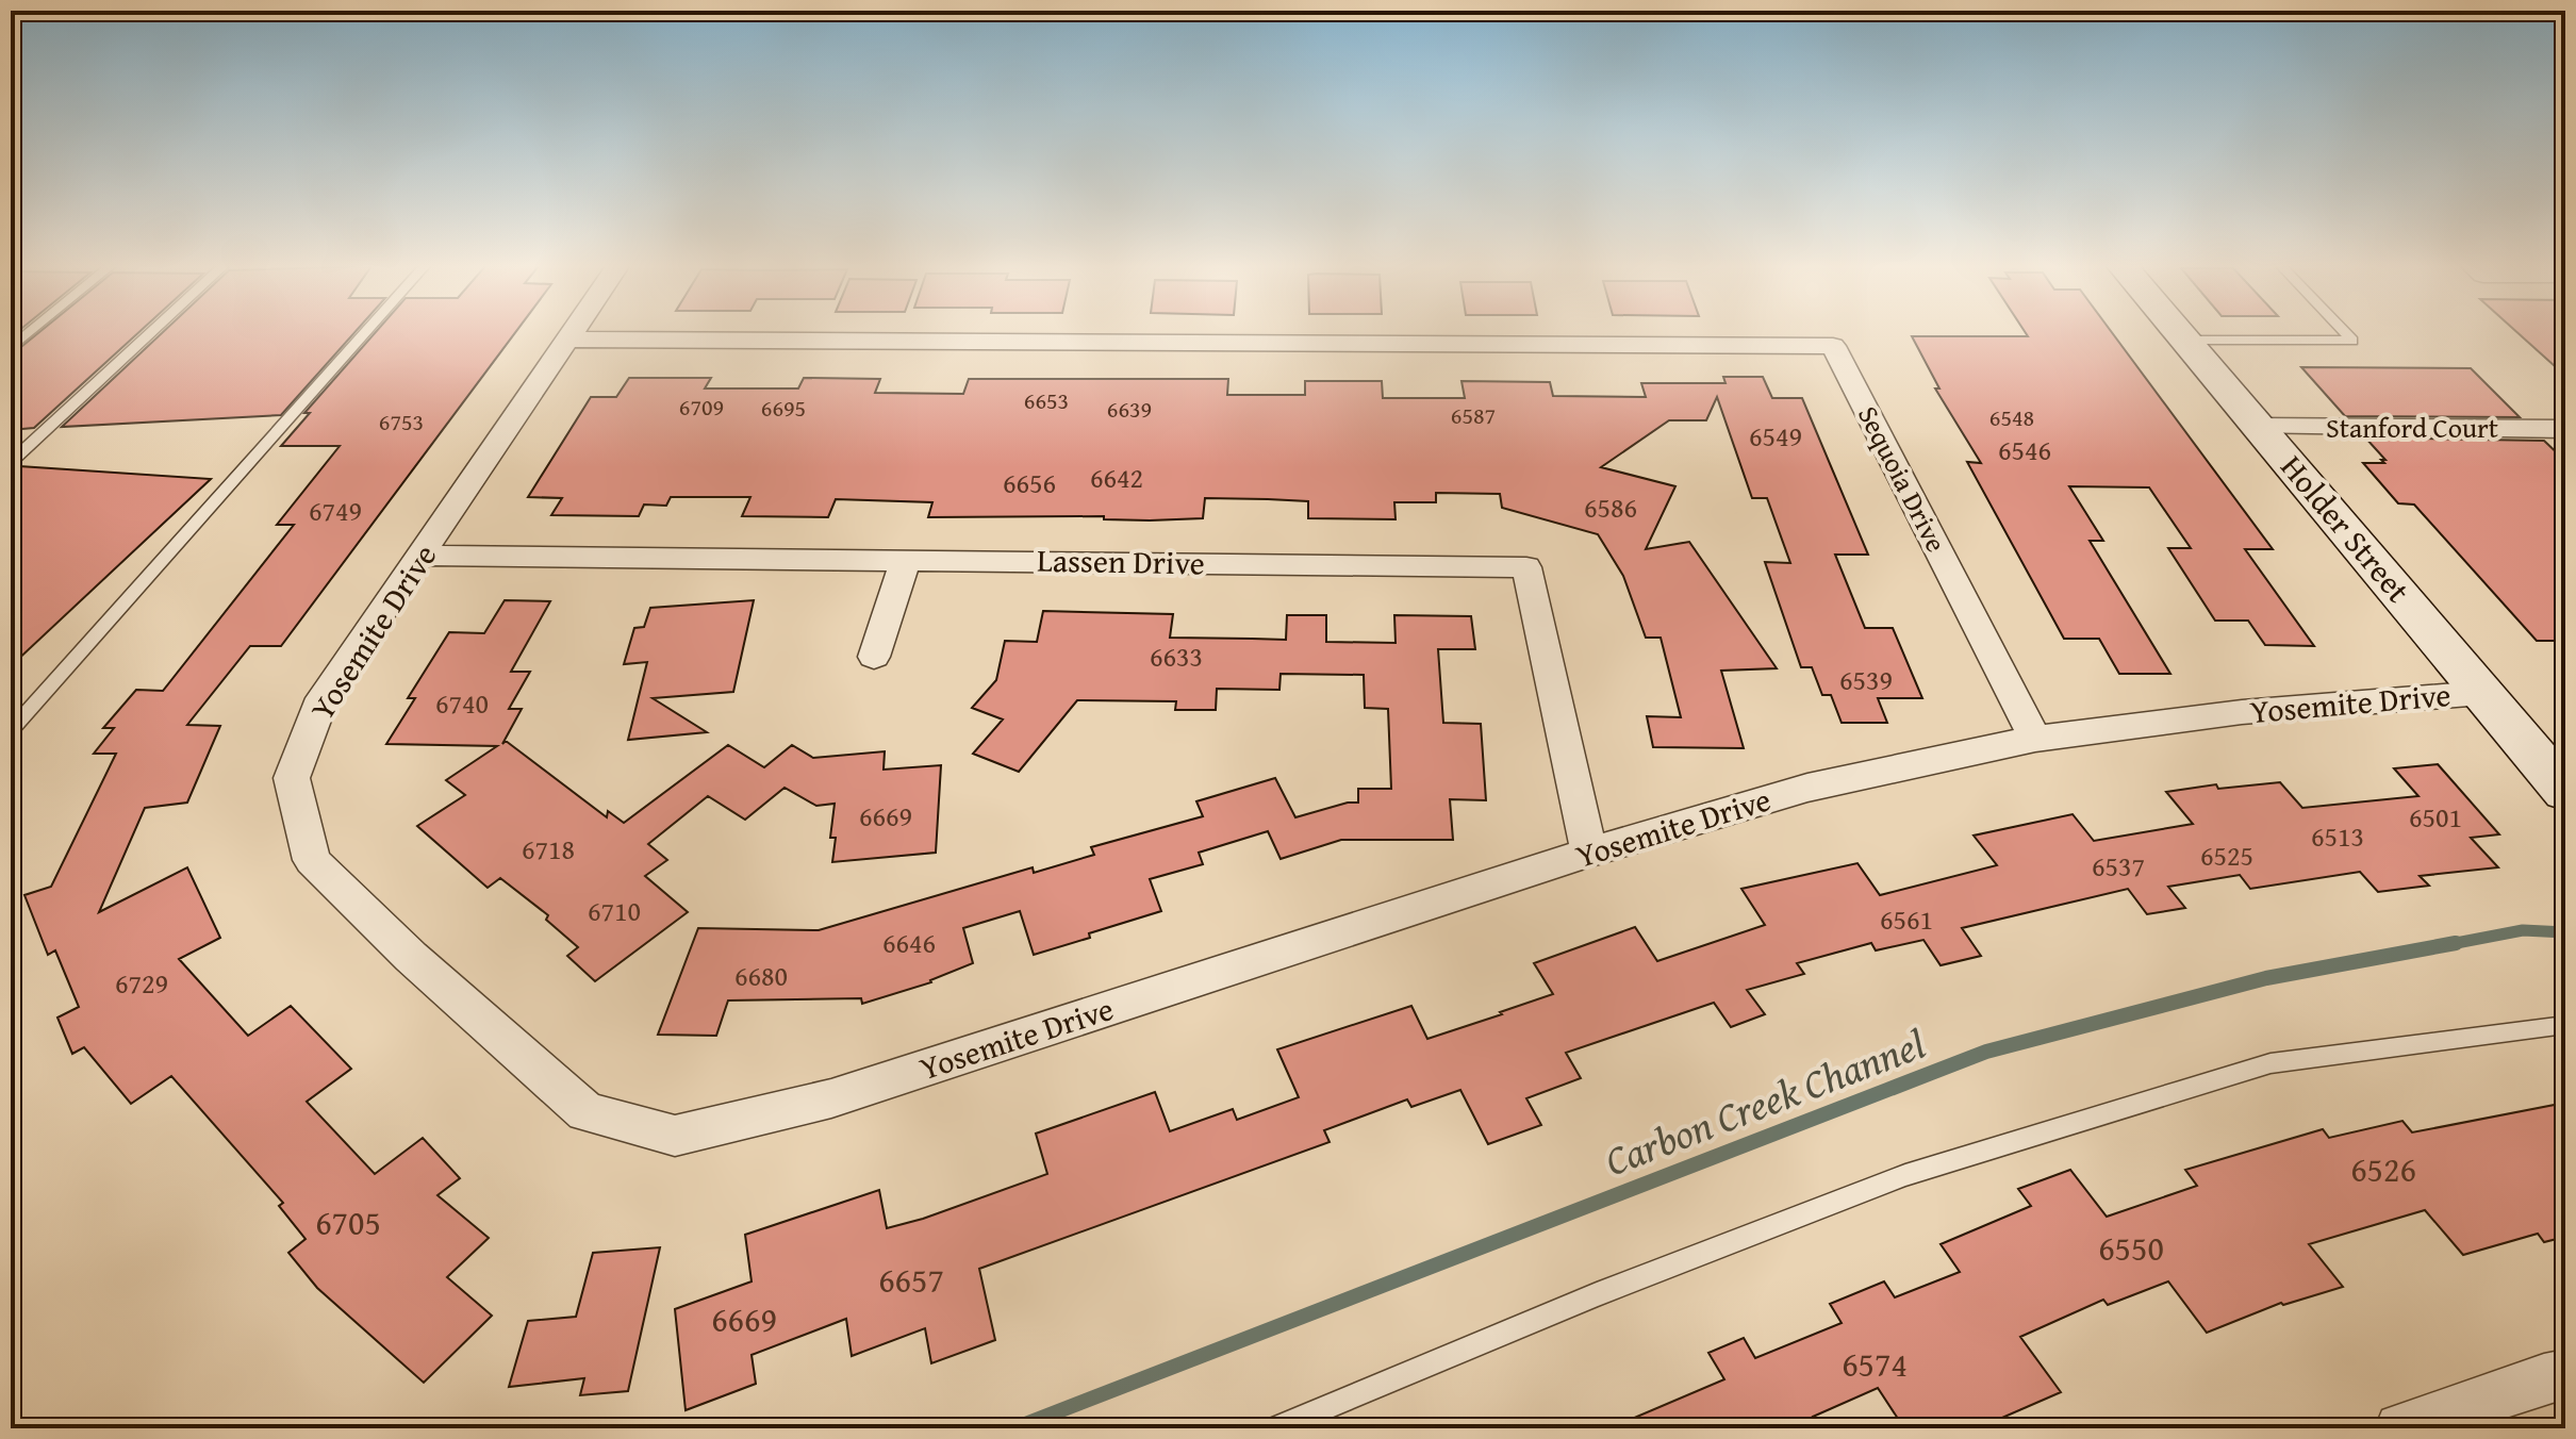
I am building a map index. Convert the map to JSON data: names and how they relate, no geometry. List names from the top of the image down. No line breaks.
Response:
{"streets":{"street":["Stanford Court","Sequoia Drive","Holder Street","Lassen Drive","Yosemite Drive"]},"crossings":[["Stanford Court","Holder Street"],["Sequoia Drive","Yosemite Drive"],["Holder Street","Yosemite Drive"],["Lassen Drive","Yosemite Drive"]],"water":["Carbon Creek Channel"],"house_numbers":["6653","6709","6695","6639","6587","6548","6753","6549","6546","6642","6656","6586","6749","6633","6539","6740","6669","6501","6513","6718","6525","6537","6710","6561","6646","6680","6729","6526","6705","6550","6657","6669","6574"]}
